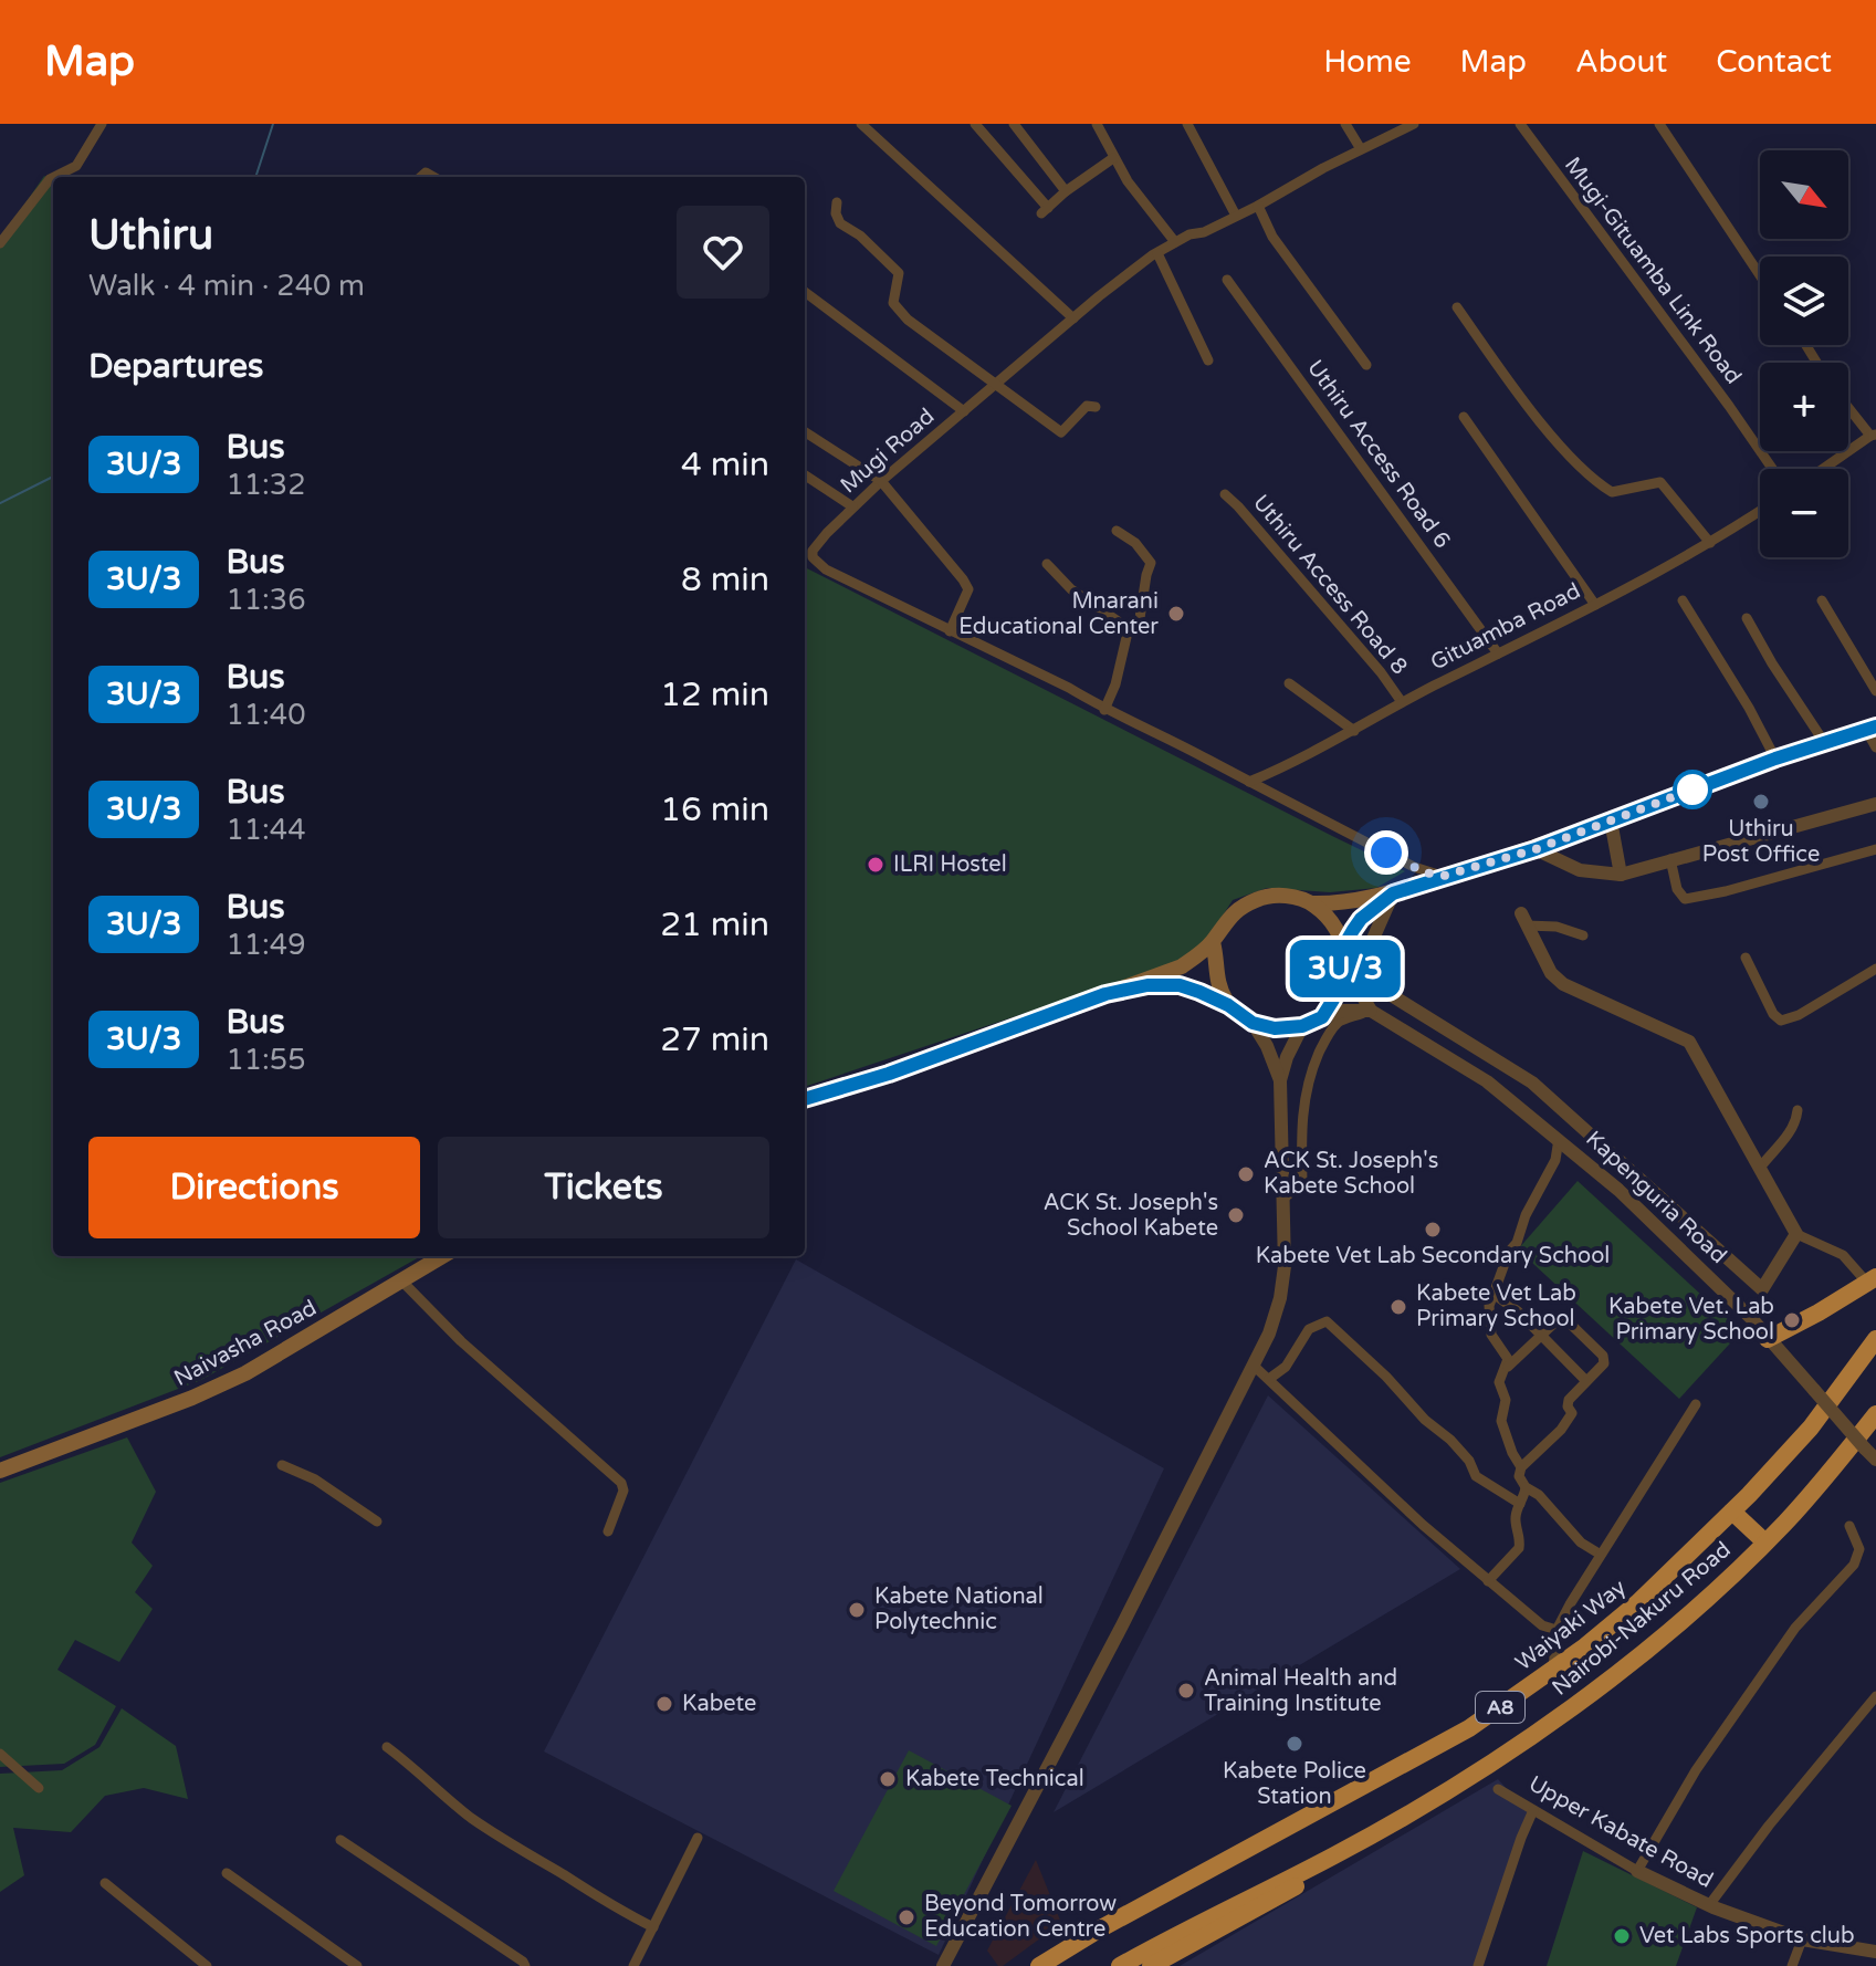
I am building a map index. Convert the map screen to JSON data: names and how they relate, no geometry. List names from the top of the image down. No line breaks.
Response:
{"streets":{"highway":["Nairobi-Nakuru Road","Waiyaki Way","A8"],"main road":["Naivasha Road"],"street":["Mugi-Gituamba Link Road","Mugi Road","Uthiru Access Road 6","Uthiru Access Road 8","Gituamba Road","Kapenguria Road","Upper Kabate Road"]},"crossings":[["Mugi Road","Gituamba Road"],["Uthiru Access Road 6","Gituamba Road"],["Uthiru Access Road 8","Gituamba Road"]],"places":["Mnarani Educational Center","Uthiru Post Office","ILRI Hostel","ACK St. Joseph's Kabete School","ACK St. Joseph's School Kabete","Kabete Vet Lab Secondary School","Kabete Vet Lab Primary School","Kabete Vet. Lab Primary School","Kabete National Polytechnic","Animal Health and Training Institute","Kabete","Kabete Police Station","Kabete Technical","Beyond Tomorrow Education Centre","Vet Labs Sports club"],"lines":["bus line 3U/3"],"north":"bottom right","page":{"header":"Map","nav":["Home","Map","About","Contact"],"on_map":"3U/3","map_buttons":["+","−"],"heading":[["Uthiru","Walk · 4 min · 240 m"],"Departures"],"list":[{"mark":"3U/3","name":"Bus","note":"11:32","value":"4 min"},{"mark":"3U/3","name":"Bus","note":"11:36","value":"8 min"},{"mark":"3U/3","name":"Bus","note":"11:40","value":"12 min"},{"mark":"3U/3","name":"Bus","note":"11:44","value":"16 min"},{"mark":"3U/3","name":"Bus","note":"11:49","value":"21 min"},{"mark":"3U/3","name":"Bus","note":"11:55","value":"27 min"}],"buttons":["Directions","Tickets"]}}
